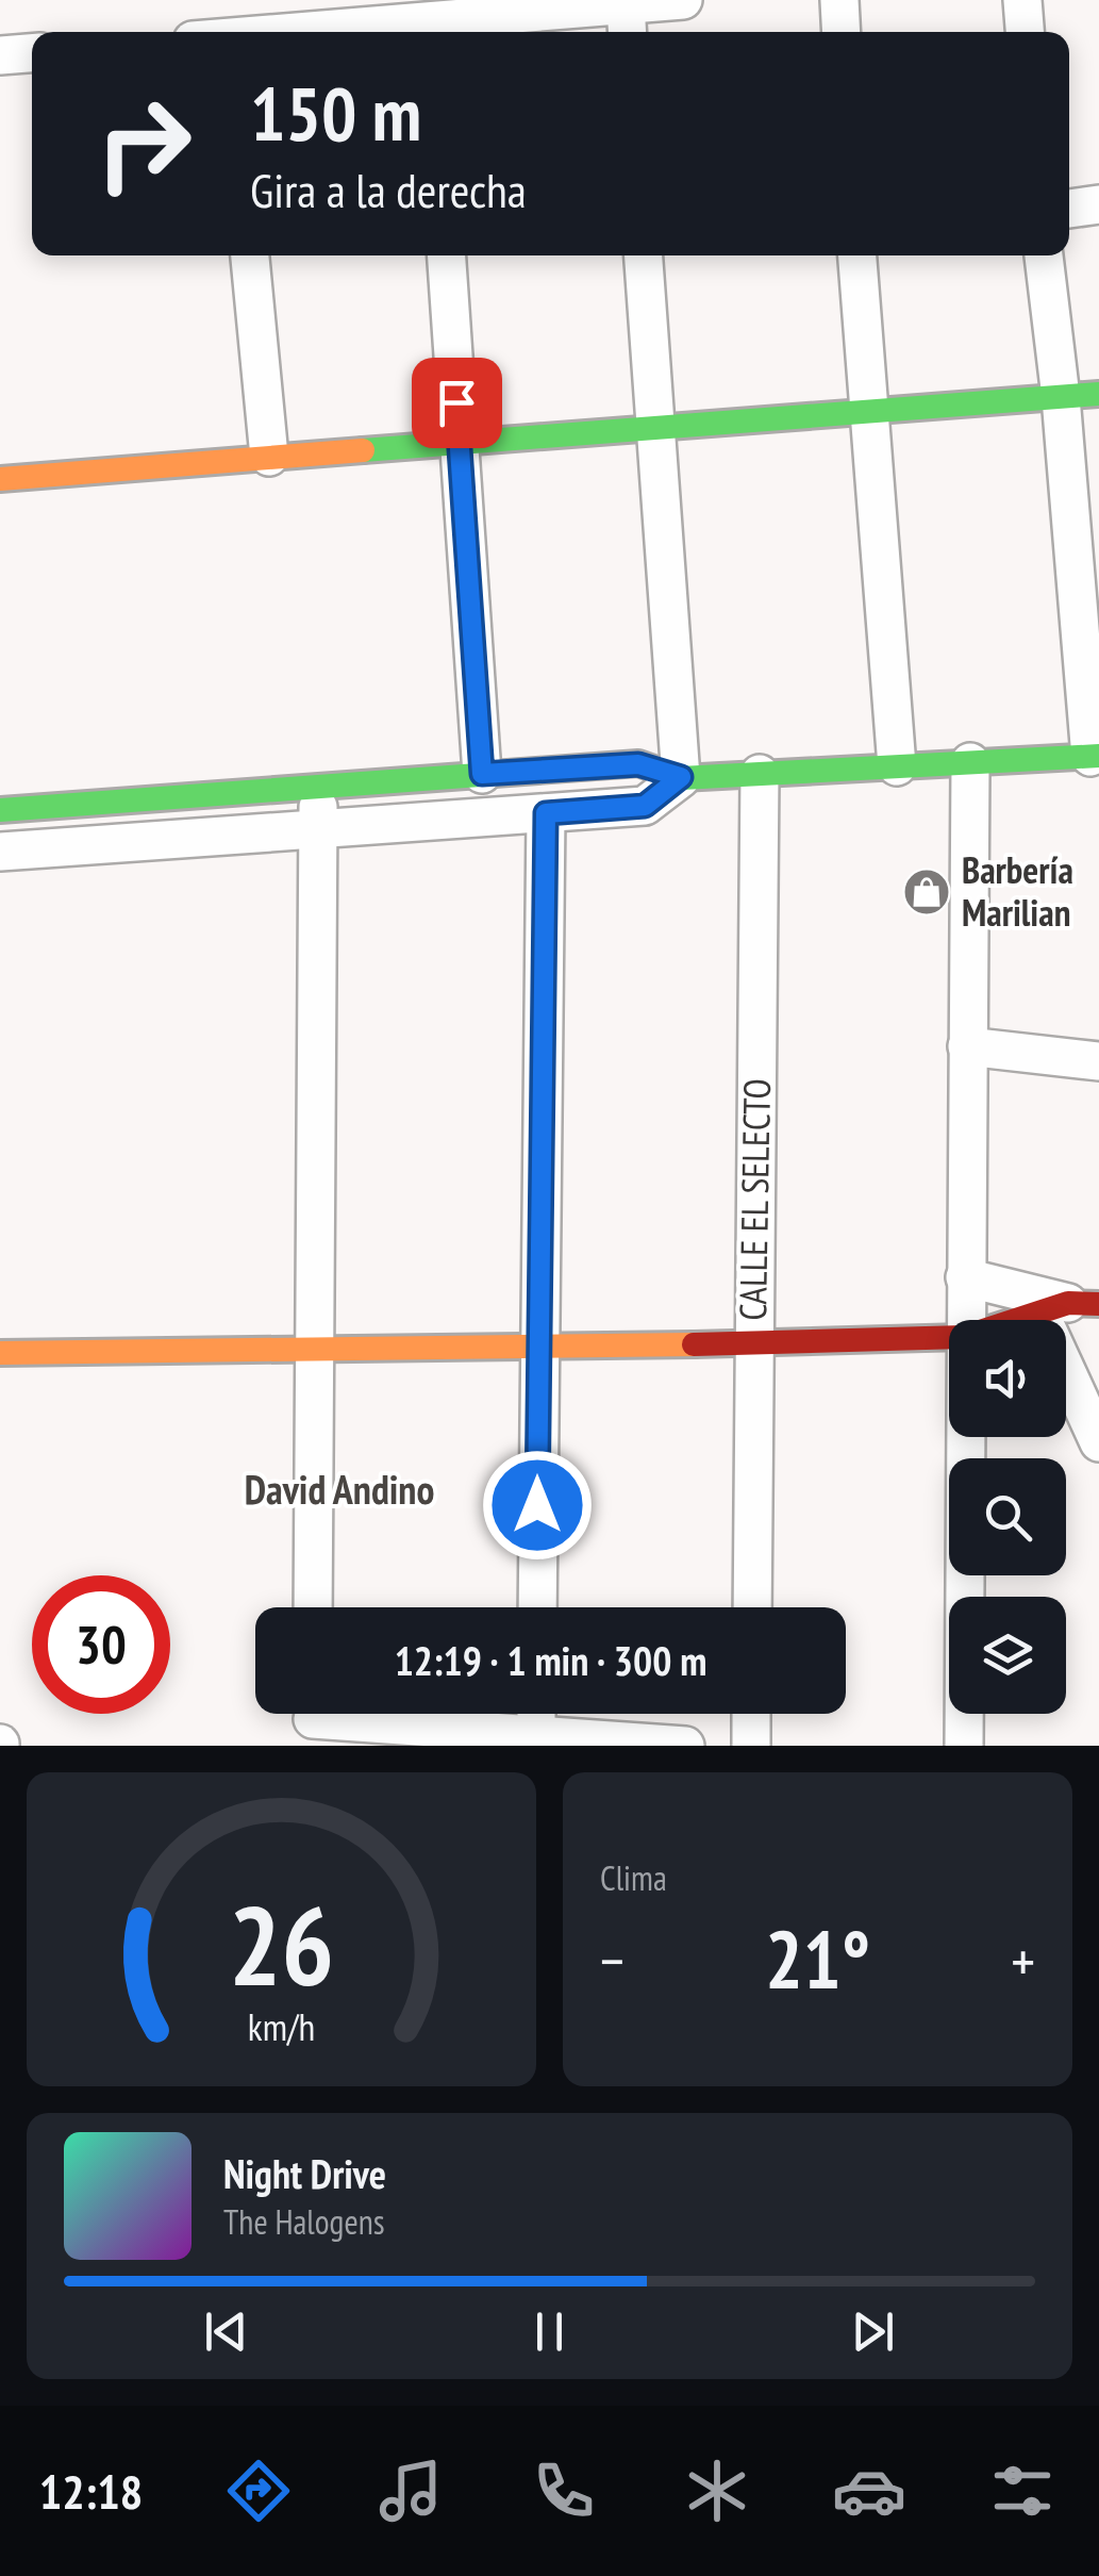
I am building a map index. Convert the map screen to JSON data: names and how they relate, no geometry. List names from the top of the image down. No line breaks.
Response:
{"streets":{"street":["CALLE EL SELECTO"]},"districts":["David Andino"],"places":{"shop":["Barbería Marilian"]},"page":{"turn":["150 m","Gira a la derecha"],"limit":"30","trip":"12:19 · 1 min · 300 m","tile":"Clima","heat":["−","21°","+"],"song":["Night Drive","The Halogens"],"tabs":"12:18","gauge":["26","km/h"]}}
